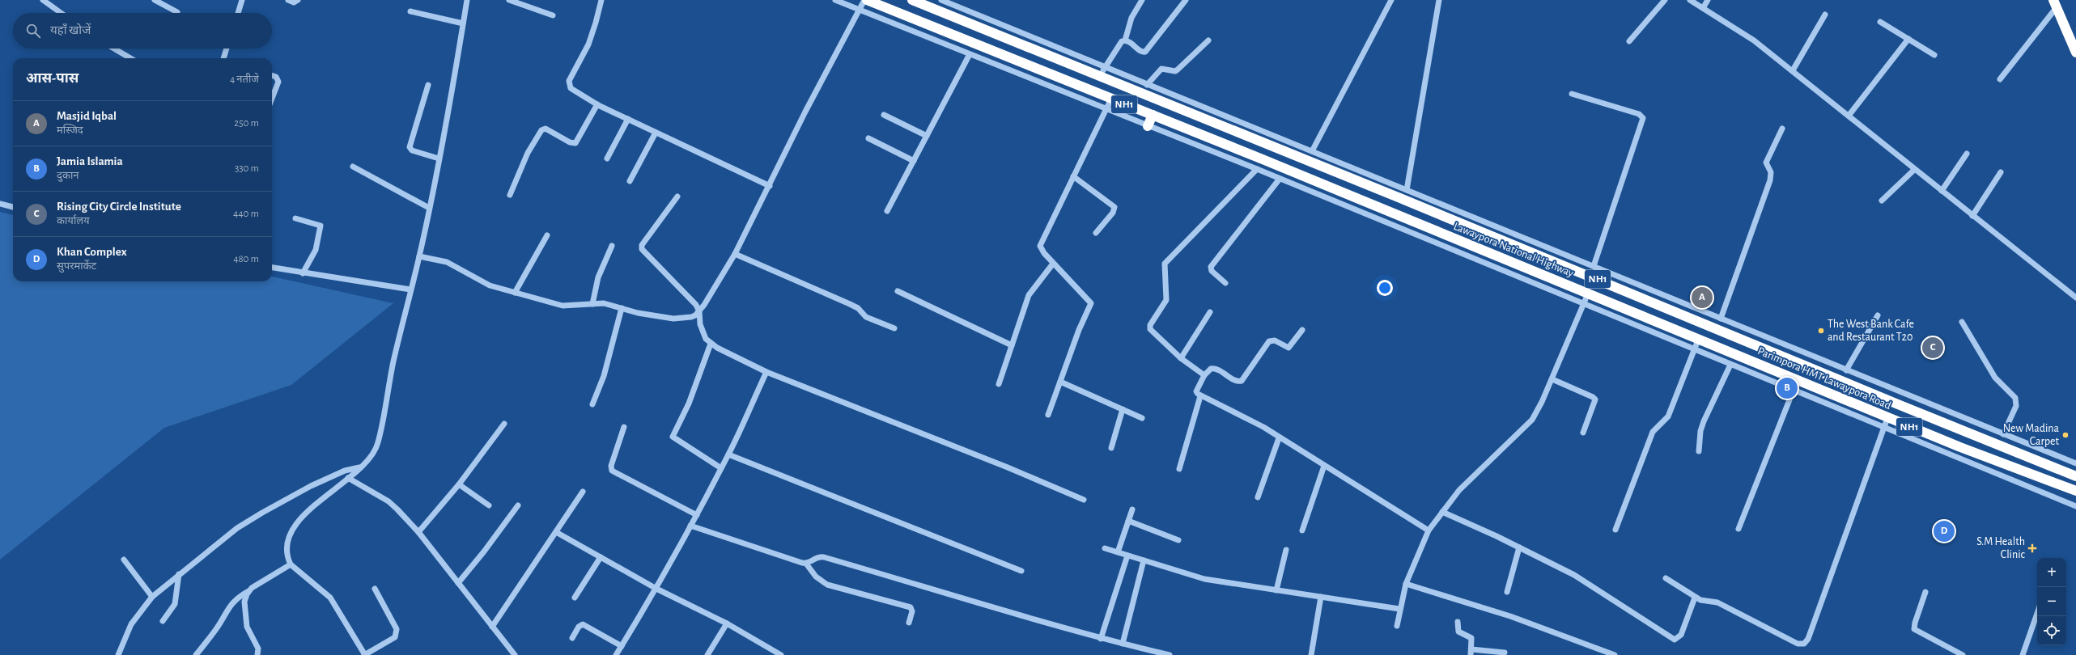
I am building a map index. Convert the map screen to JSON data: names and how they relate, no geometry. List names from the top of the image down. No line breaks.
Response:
{"streets":{"highway":["NH1","Lawaypora National Highway","Parimpora HMT Lawaypora Road"]},"crossings":[["NH1","Lawaypora National Highway"],["Lawaypora National Highway","Parimpora HMT Lawaypora Road"]],"places":{"other":["The West Bank Cafe and Restaurant T20","New Madina Carpet"],"health":["S.M Health Clinic"]},"page":{"search":"यहाँ खोजें","heading":["आस-पास","4 नतीजे"],"list":[{"mark":"A","name":"Masjid Iqbal","note":"मस्जिद","value":"250 m"},{"mark":"B","name":"Jamia Islamia","note":"दुकान","value":"330 m"},{"mark":"C","name":"Rising City Circle Institute","note":"कार्यालय","value":"440 m"},{"mark":"D","name":"Khan Complex","note":"सुपरमार्केट","value":"480 m"}],"pins":["A","C","B","D"],"map_buttons":["+","−"]}}
